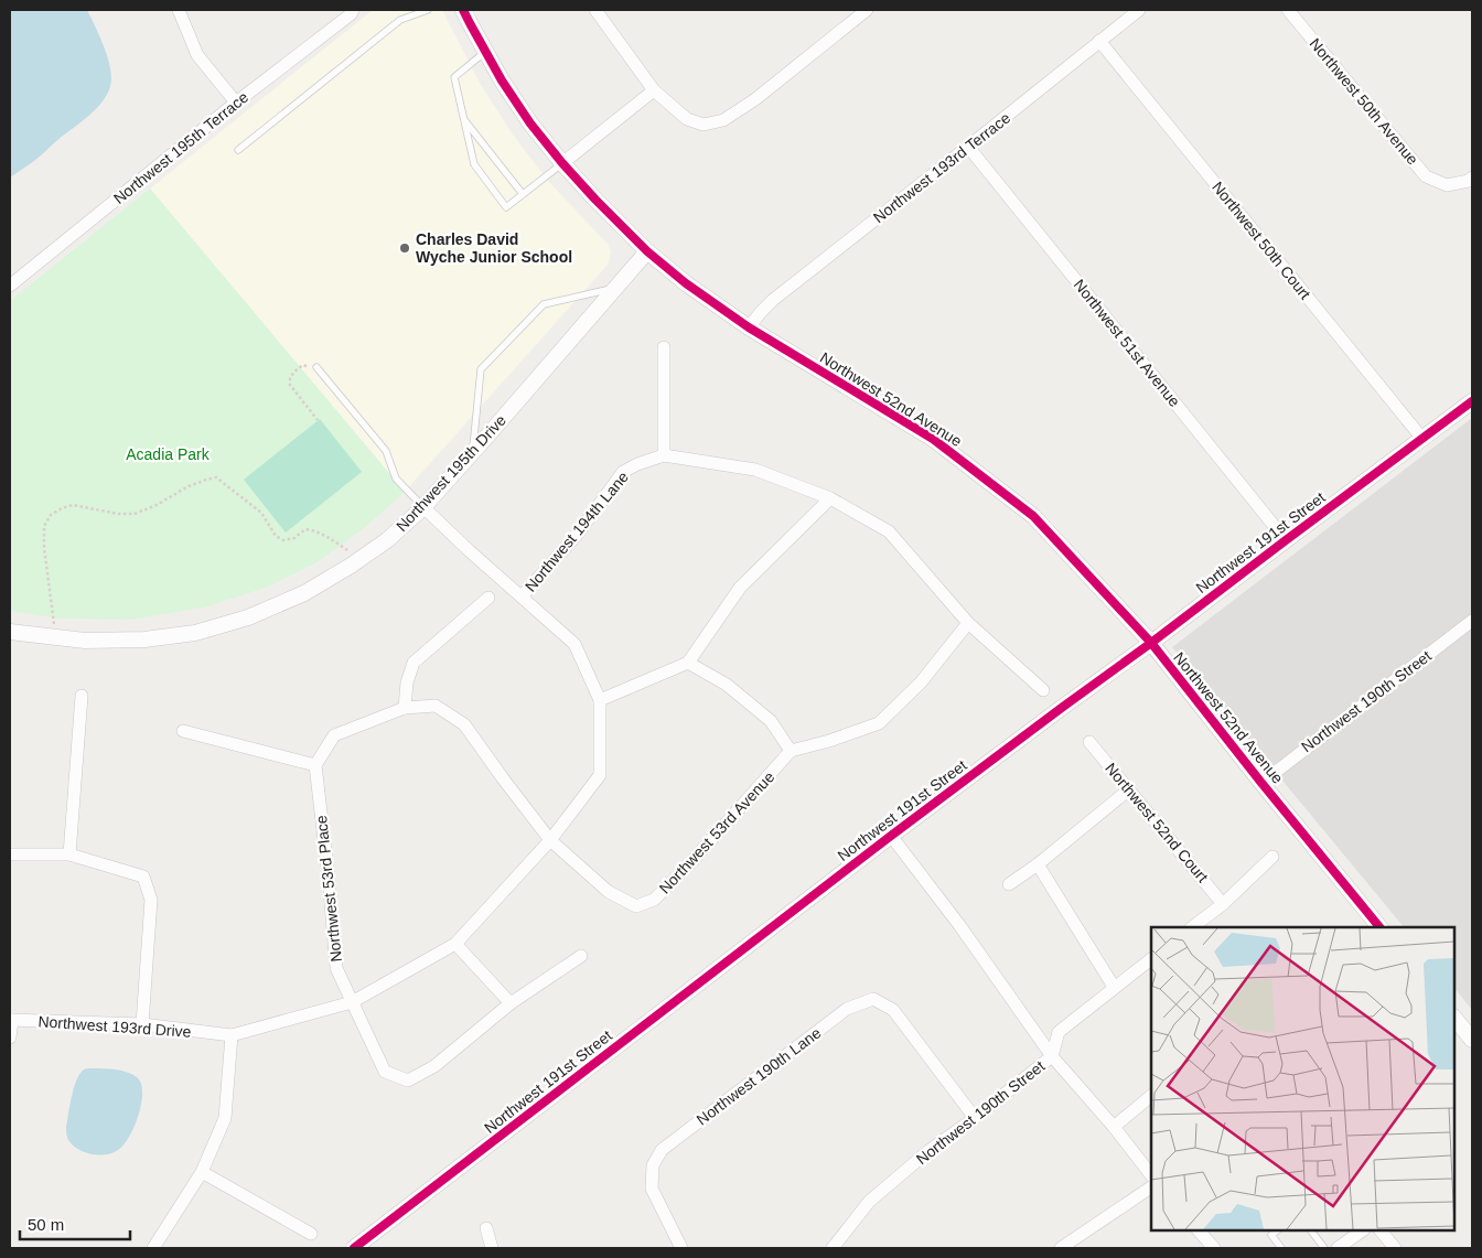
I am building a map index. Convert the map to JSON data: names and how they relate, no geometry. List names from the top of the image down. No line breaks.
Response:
{"streets":{"street":["Northwest 50th Avenue","Northwest 195th Terrace","Northwest 193rd Terrace","Northwest 50th Court","Northwest 51st Avenue","Northwest 52nd Avenue","Northwest 195th Drive","Northwest 194th Lane","Northwest 191st Street","Northwest 190th Street","Northwest 52nd Court","Northwest 53rd Avenue","Northwest 53rd Place","Northwest 193rd Drive","Northwest 190th Lane"]},"crossings":[["Northwest 193rd Terrace","Northwest 50th Court"],["Northwest 193rd Terrace","Northwest 51st Avenue"],["Northwest 193rd Terrace","Northwest 52nd Avenue"],["Northwest 50th Court","Northwest 191st Street"],["Northwest 51st Avenue","Northwest 191st Street"],["Northwest 52nd Avenue","Northwest 195th Drive"],["Northwest 52nd Avenue","Northwest 191st Street"],["Northwest 52nd Avenue","Northwest 190th Street"],["Northwest 190th Street","Northwest 190th Lane"],["Northwest 53rd Avenue","Northwest 193rd Drive"],["Northwest 53rd Place","Northwest 193rd Drive"]],"parks":["Acadia Park"],"places":["Charles David Wyche Junior School"],"scale_bar":"50 m"}
